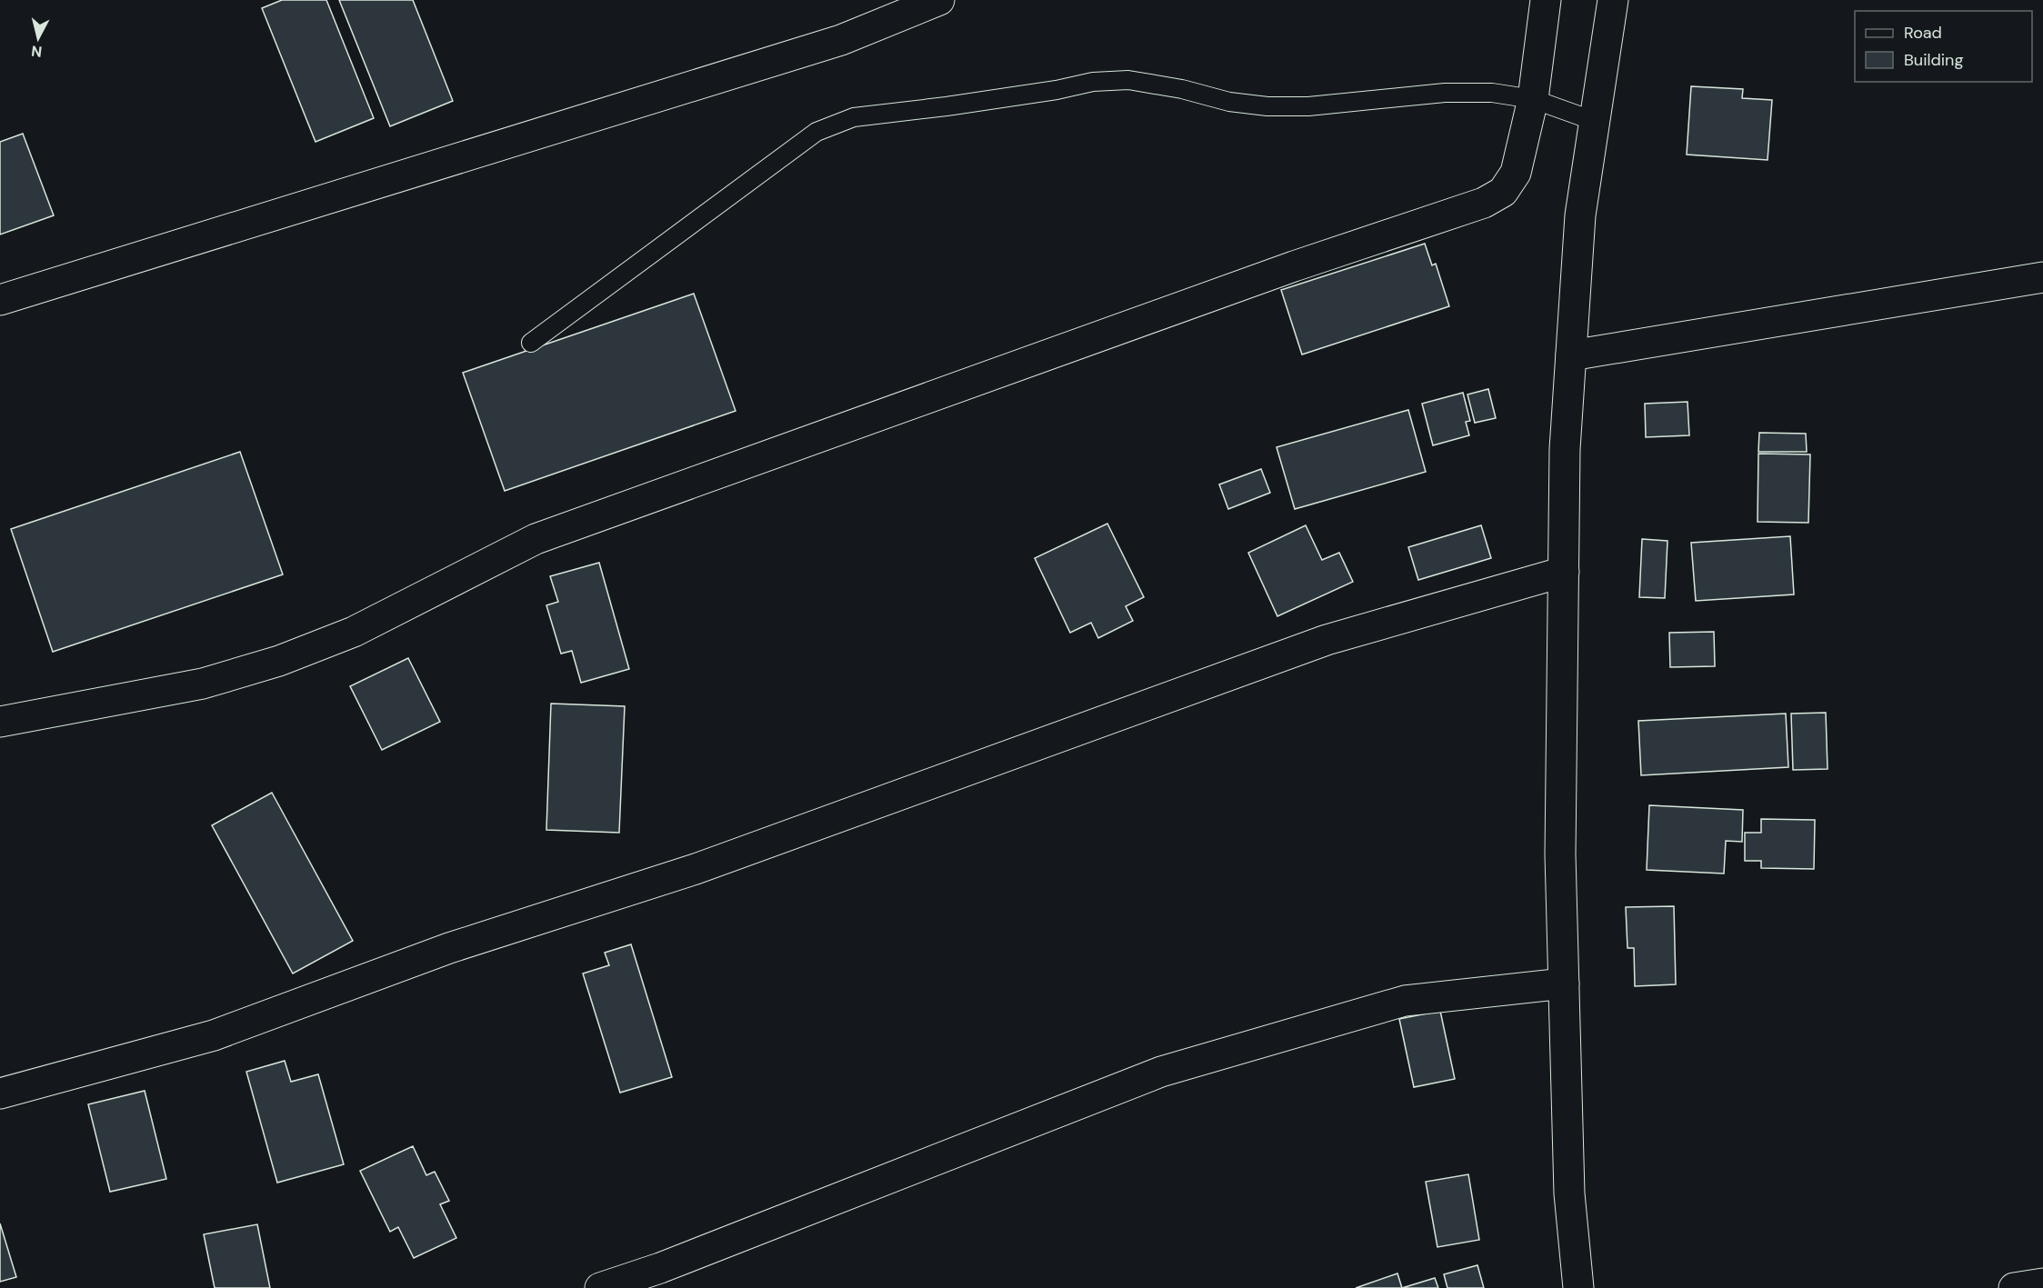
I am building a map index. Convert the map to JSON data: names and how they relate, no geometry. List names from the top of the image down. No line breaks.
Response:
{"legend":["Road","Building"],"north":"bottom"}
